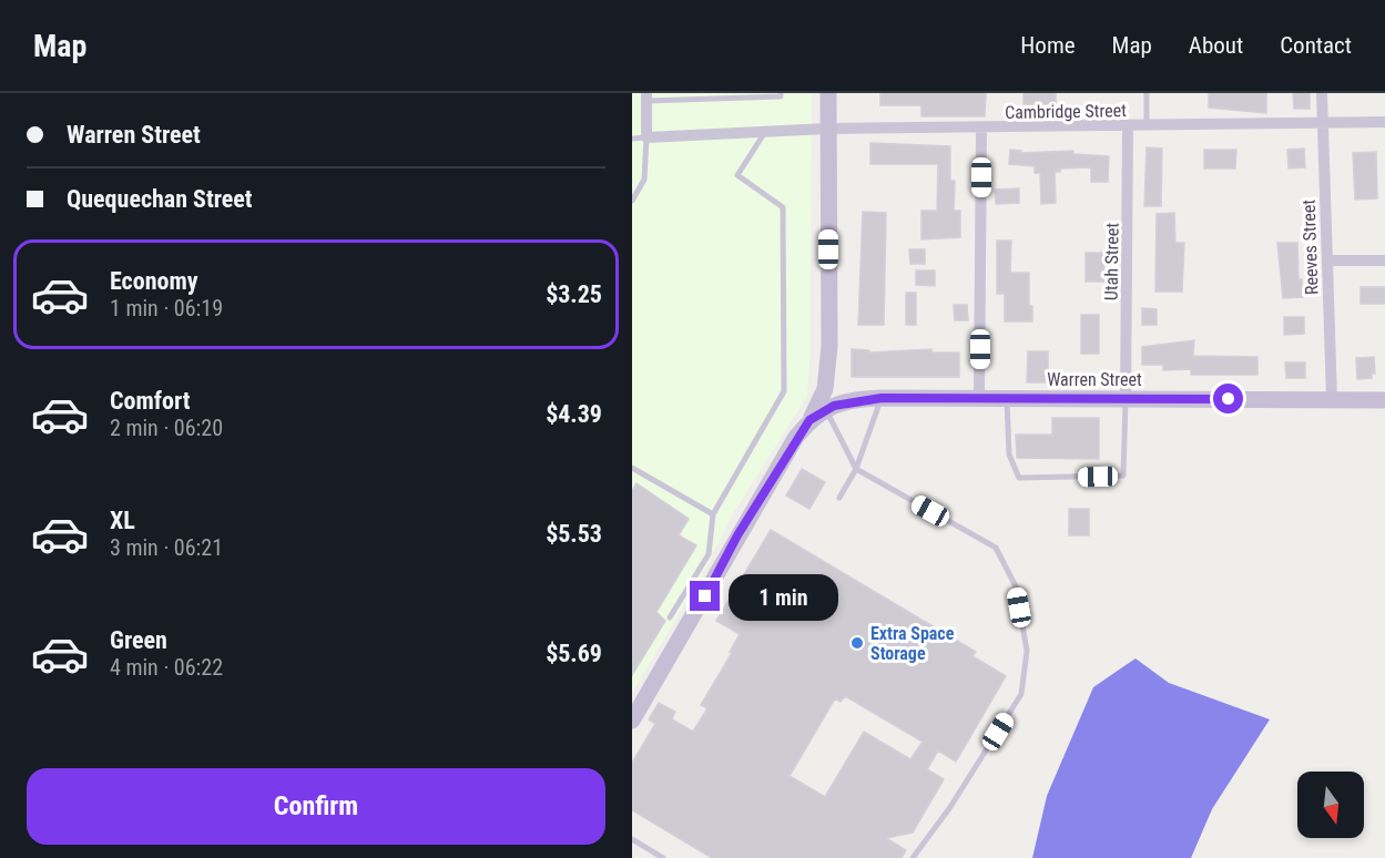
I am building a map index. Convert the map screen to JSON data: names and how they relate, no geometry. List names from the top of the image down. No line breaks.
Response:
{"streets":{"main road":["Warren Street"],"street":["Cambridge Street","Reeves Street","Utah Street"]},"crossings":[["Cambridge Street","Reeves Street"],["Cambridge Street","Utah Street"],["Reeves Street","Warren Street"],["Utah Street","Warren Street"]],"places":["Extra Space Storage"],"north":"bottom","page":{"header":"Map","nav":["Home","Map","About","Contact"],"banner":["Warren Street","Quequechan Street"],"list":[{"name":"Economy","note":"1 min · 06:19","value":"$3.25"},{"name":"Comfort","note":"2 min · 06:20","value":"$4.39"},{"name":"XL","note":"3 min · 06:21","value":"$5.53"},{"name":"Green","note":"4 min · 06:22","value":"$5.69"}],"bubble":"1 min","buttons":"Confirm"}}
